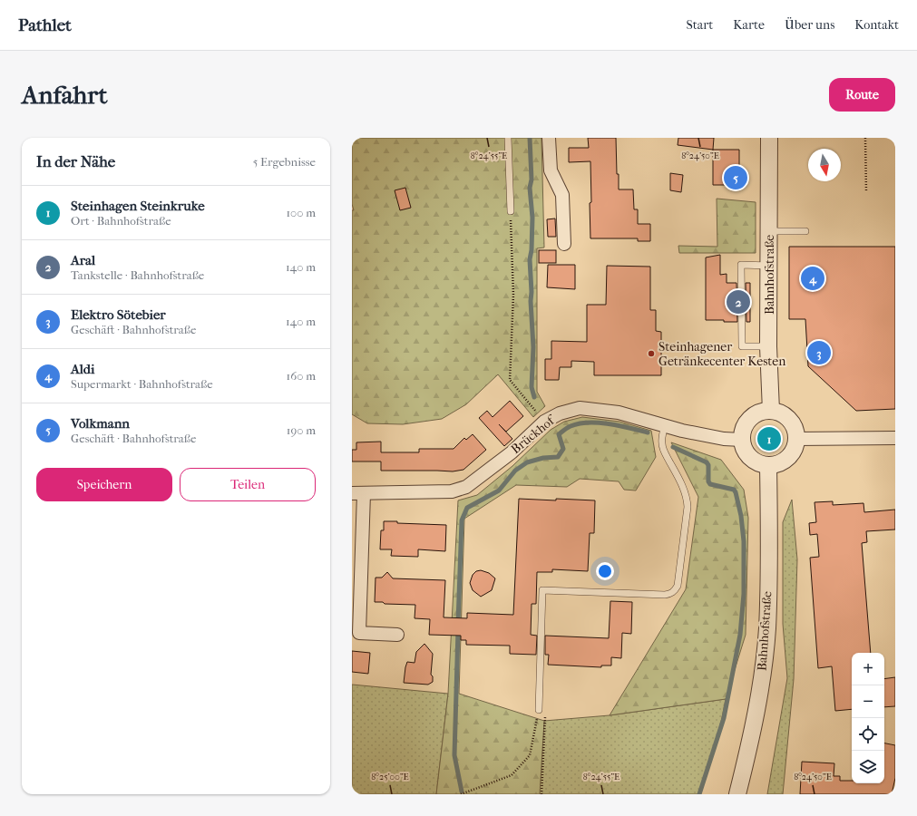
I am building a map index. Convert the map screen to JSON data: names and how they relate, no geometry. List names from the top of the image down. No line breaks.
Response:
{"streets":{"street":["Bahnhofstraße","Brückhof"]},"crossings":[["Bahnhofstraße","Brückhof"]],"places":["Steinhagener Getränkecenter Kesten"],"north":"bottom","page":{"header":"Pathlet","nav":["Start","Karte","Über uns","Kontakt"],"buttons":["Route",["Speichern","Teilen"]],"title":"Anfahrt","heading":["In der Nähe","5 Ergebnisse"],"pins":["5","4","2","3","1"],"list":[{"mark":"1","name":"Steinhagen Steinkruke","note":"Ort · Bahnhofstraße","value":"100 m"},{"mark":"2","name":"Aral","note":"Tankstelle · Bahnhofstraße","value":"140 m"},{"mark":"3","name":"Elektro Sötebier","note":"Geschäft · Bahnhofstraße","value":"140 m"},{"mark":"4","name":"Aldi","note":"Supermarkt · Bahnhofstraße","value":"160 m"},{"mark":"5","name":"Volkmann","note":"Geschäft · Bahnhofstraße","value":"190 m"}],"map_buttons":["+","−"]},"coordinates":["8°24'55\"E","8°24'50\"E","8°25'00\"E"]}
